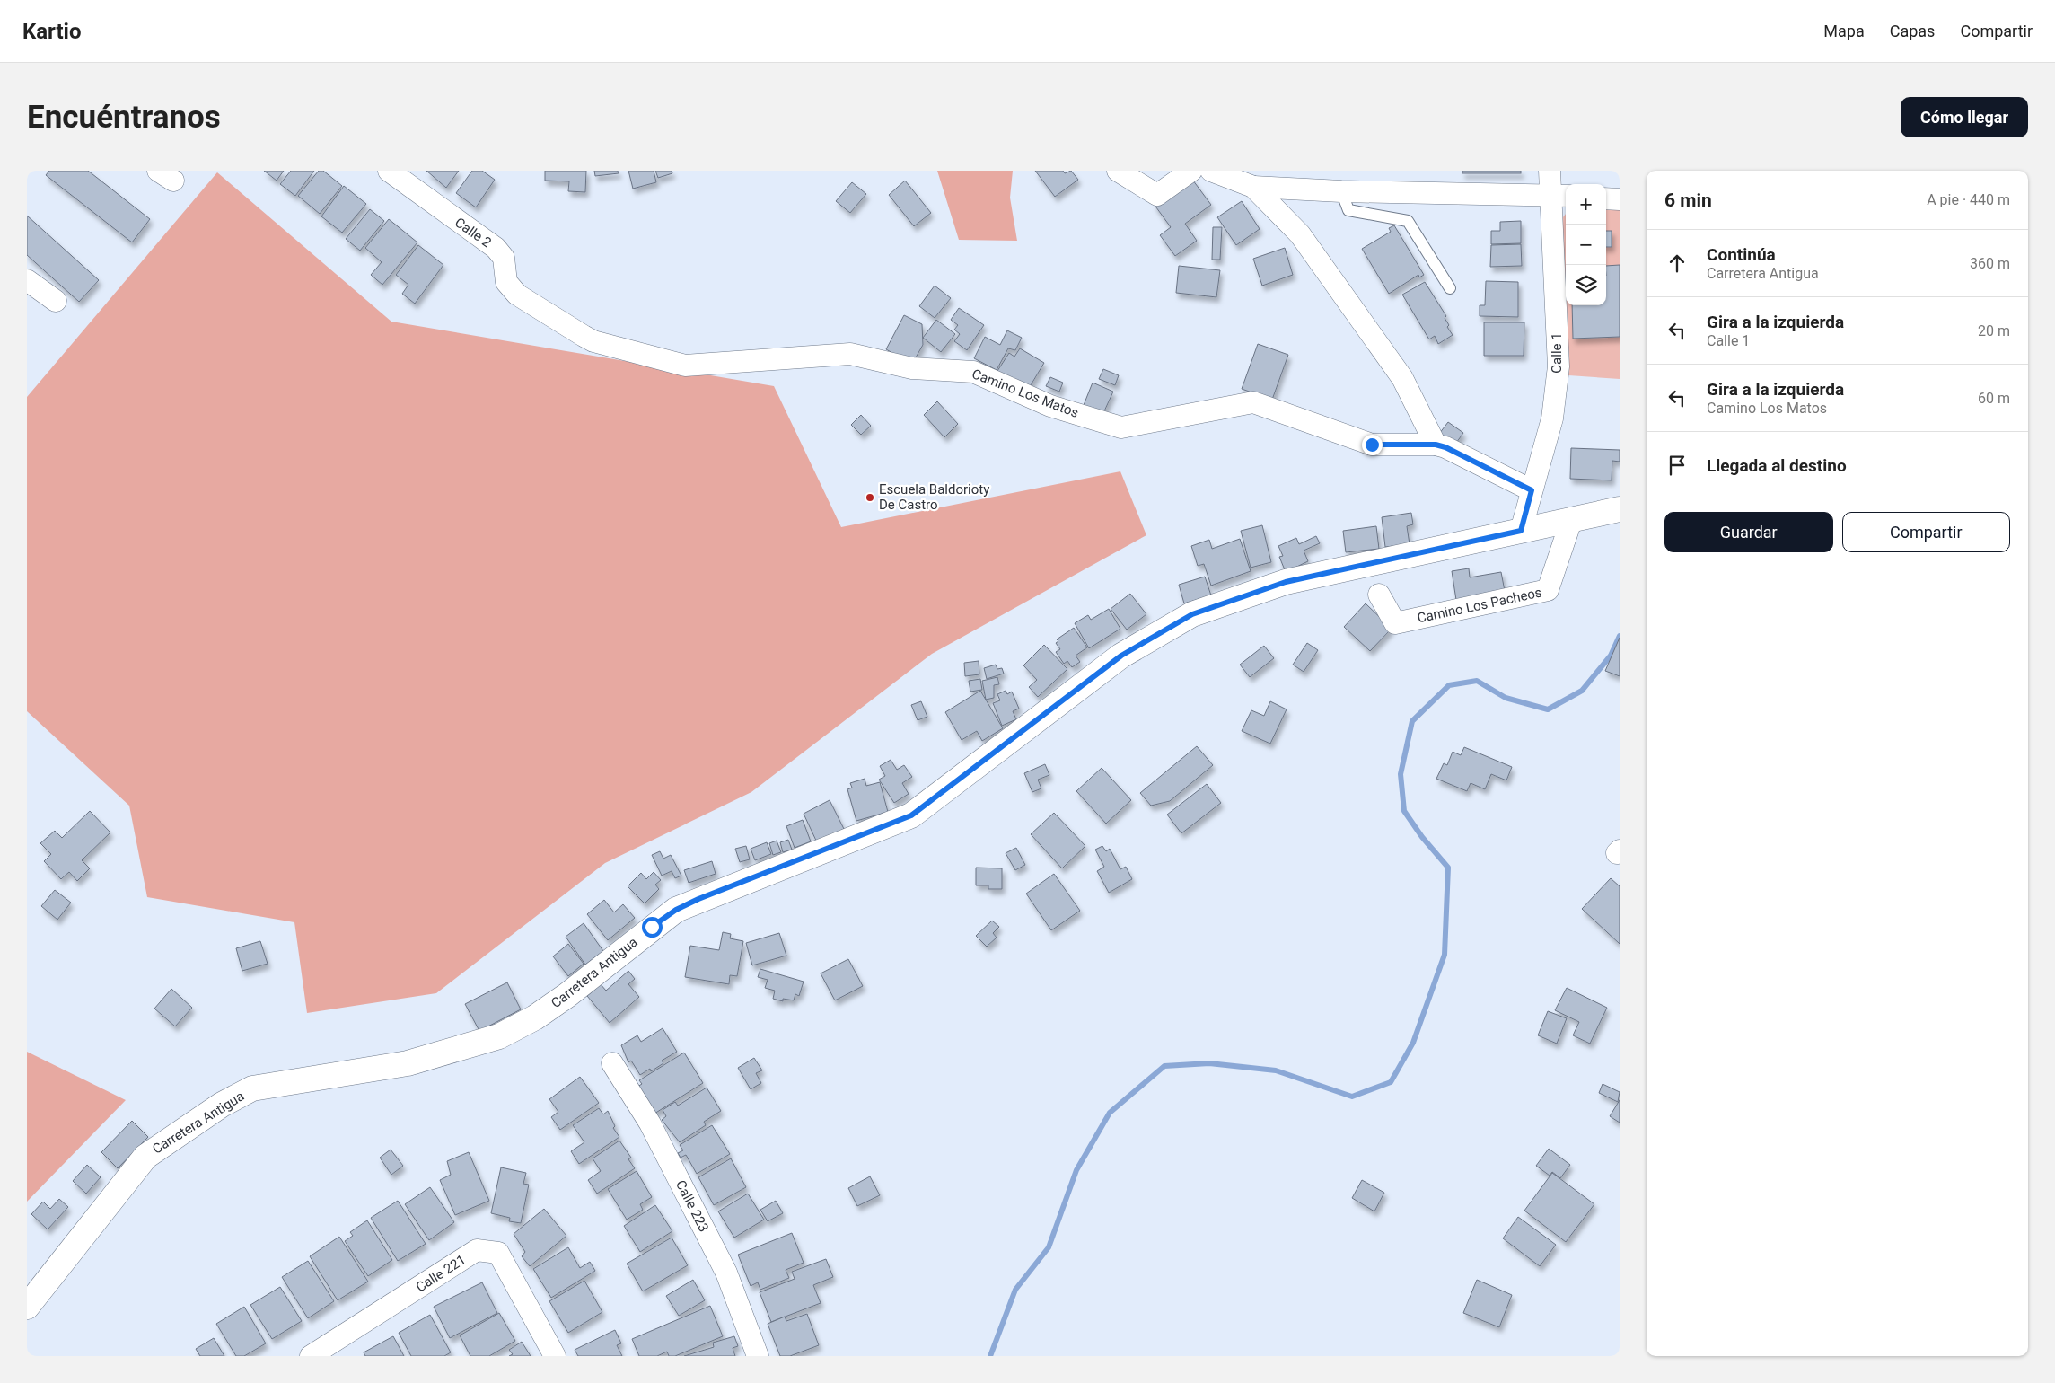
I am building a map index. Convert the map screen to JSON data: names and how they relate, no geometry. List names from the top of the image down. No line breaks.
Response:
{"streets":{"street":["Calle 2","Calle 1","Camino Los Matos","Camino Los Pacheos","Carretera Antigua","Calle 223","Calle 221"]},"crossings":[["Calle 2","Camino Los Matos"],["Calle 1","Camino Los Matos"],["Calle 1","Carretera Antigua"],["Camino Los Pacheos","Carretera Antigua"]],"places":["Escuela Baldorioty De Castro"],"page":{"header":"Kartio","nav":["Mapa","Capas","Compartir"],"buttons":["Cómo llegar",["Guardar","Compartir"]],"title":"Encuéntranos","heading":["6 min","A pie · 440 m"],"map_buttons":["+","−"],"list":[["Continúa","Carretera Antigua","360 m"],["Gira a la izquierda","Calle 1","20 m"],["Gira a la izquierda","Camino Los Matos","60 m"],"Llegada al destino"]}}
